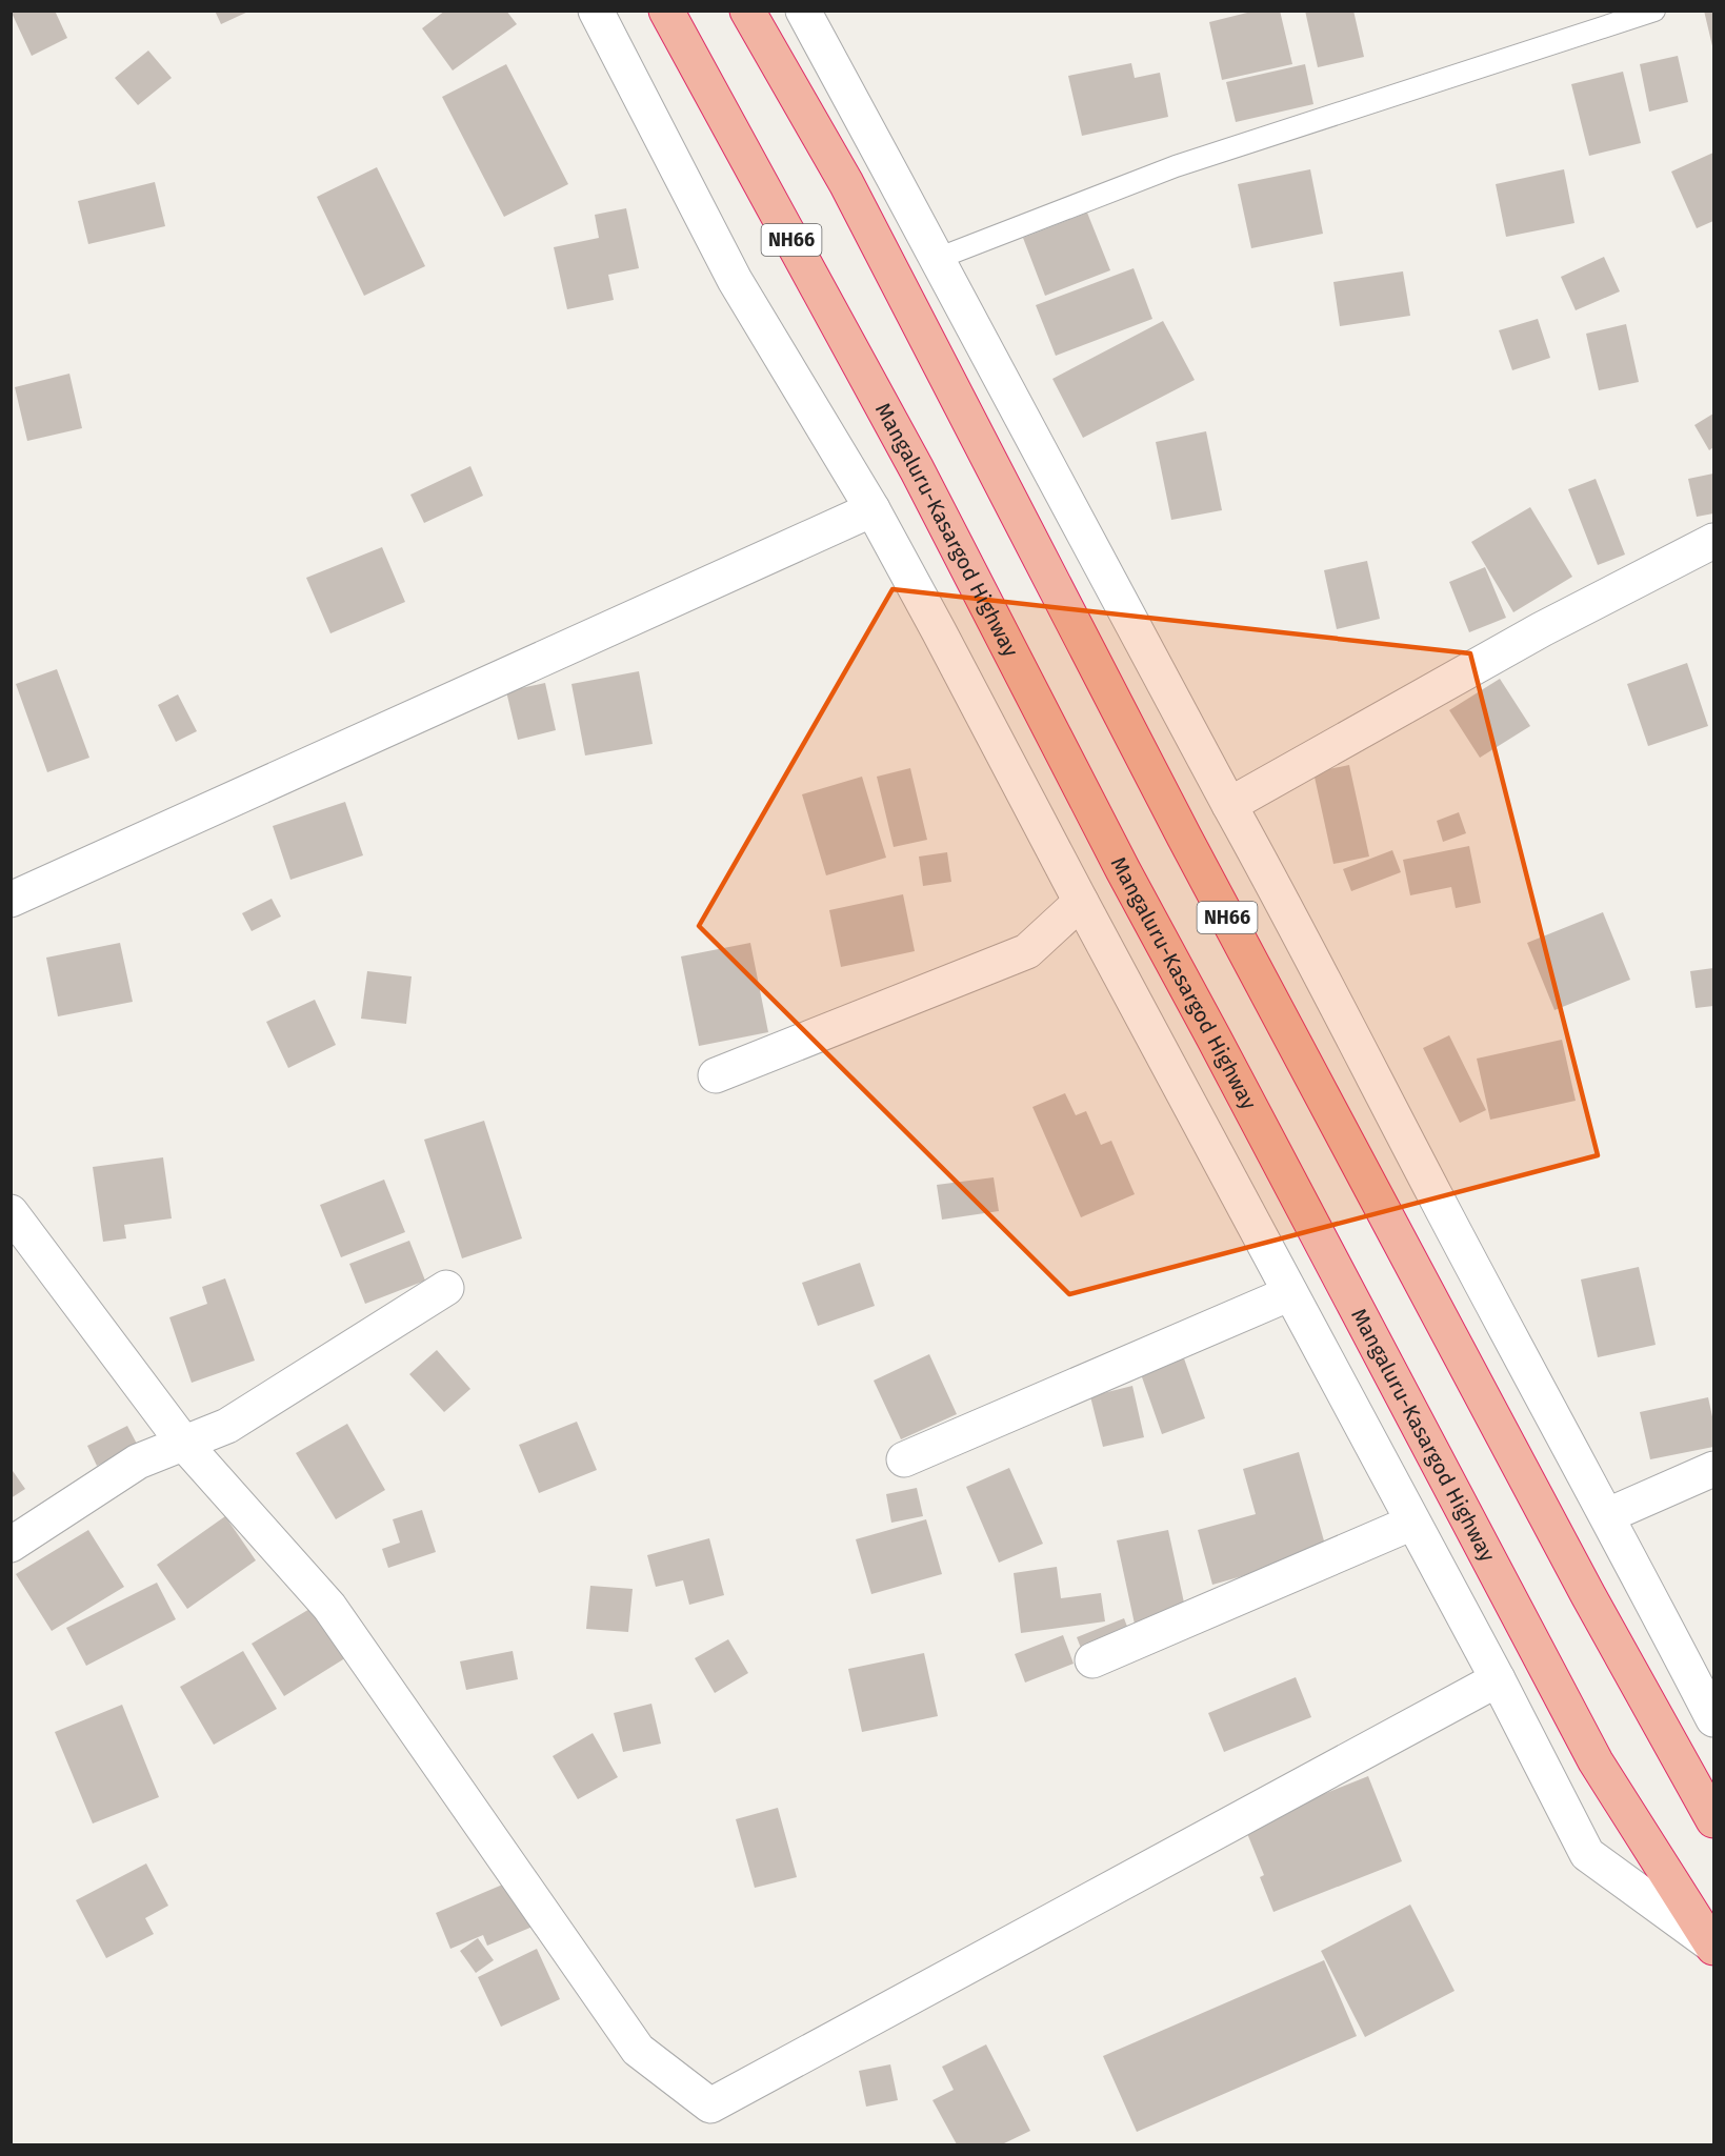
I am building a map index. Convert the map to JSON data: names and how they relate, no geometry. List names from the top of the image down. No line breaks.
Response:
{"streets":{"highway":["NH66","Mangaluru-Kasargod Highway"]}}
